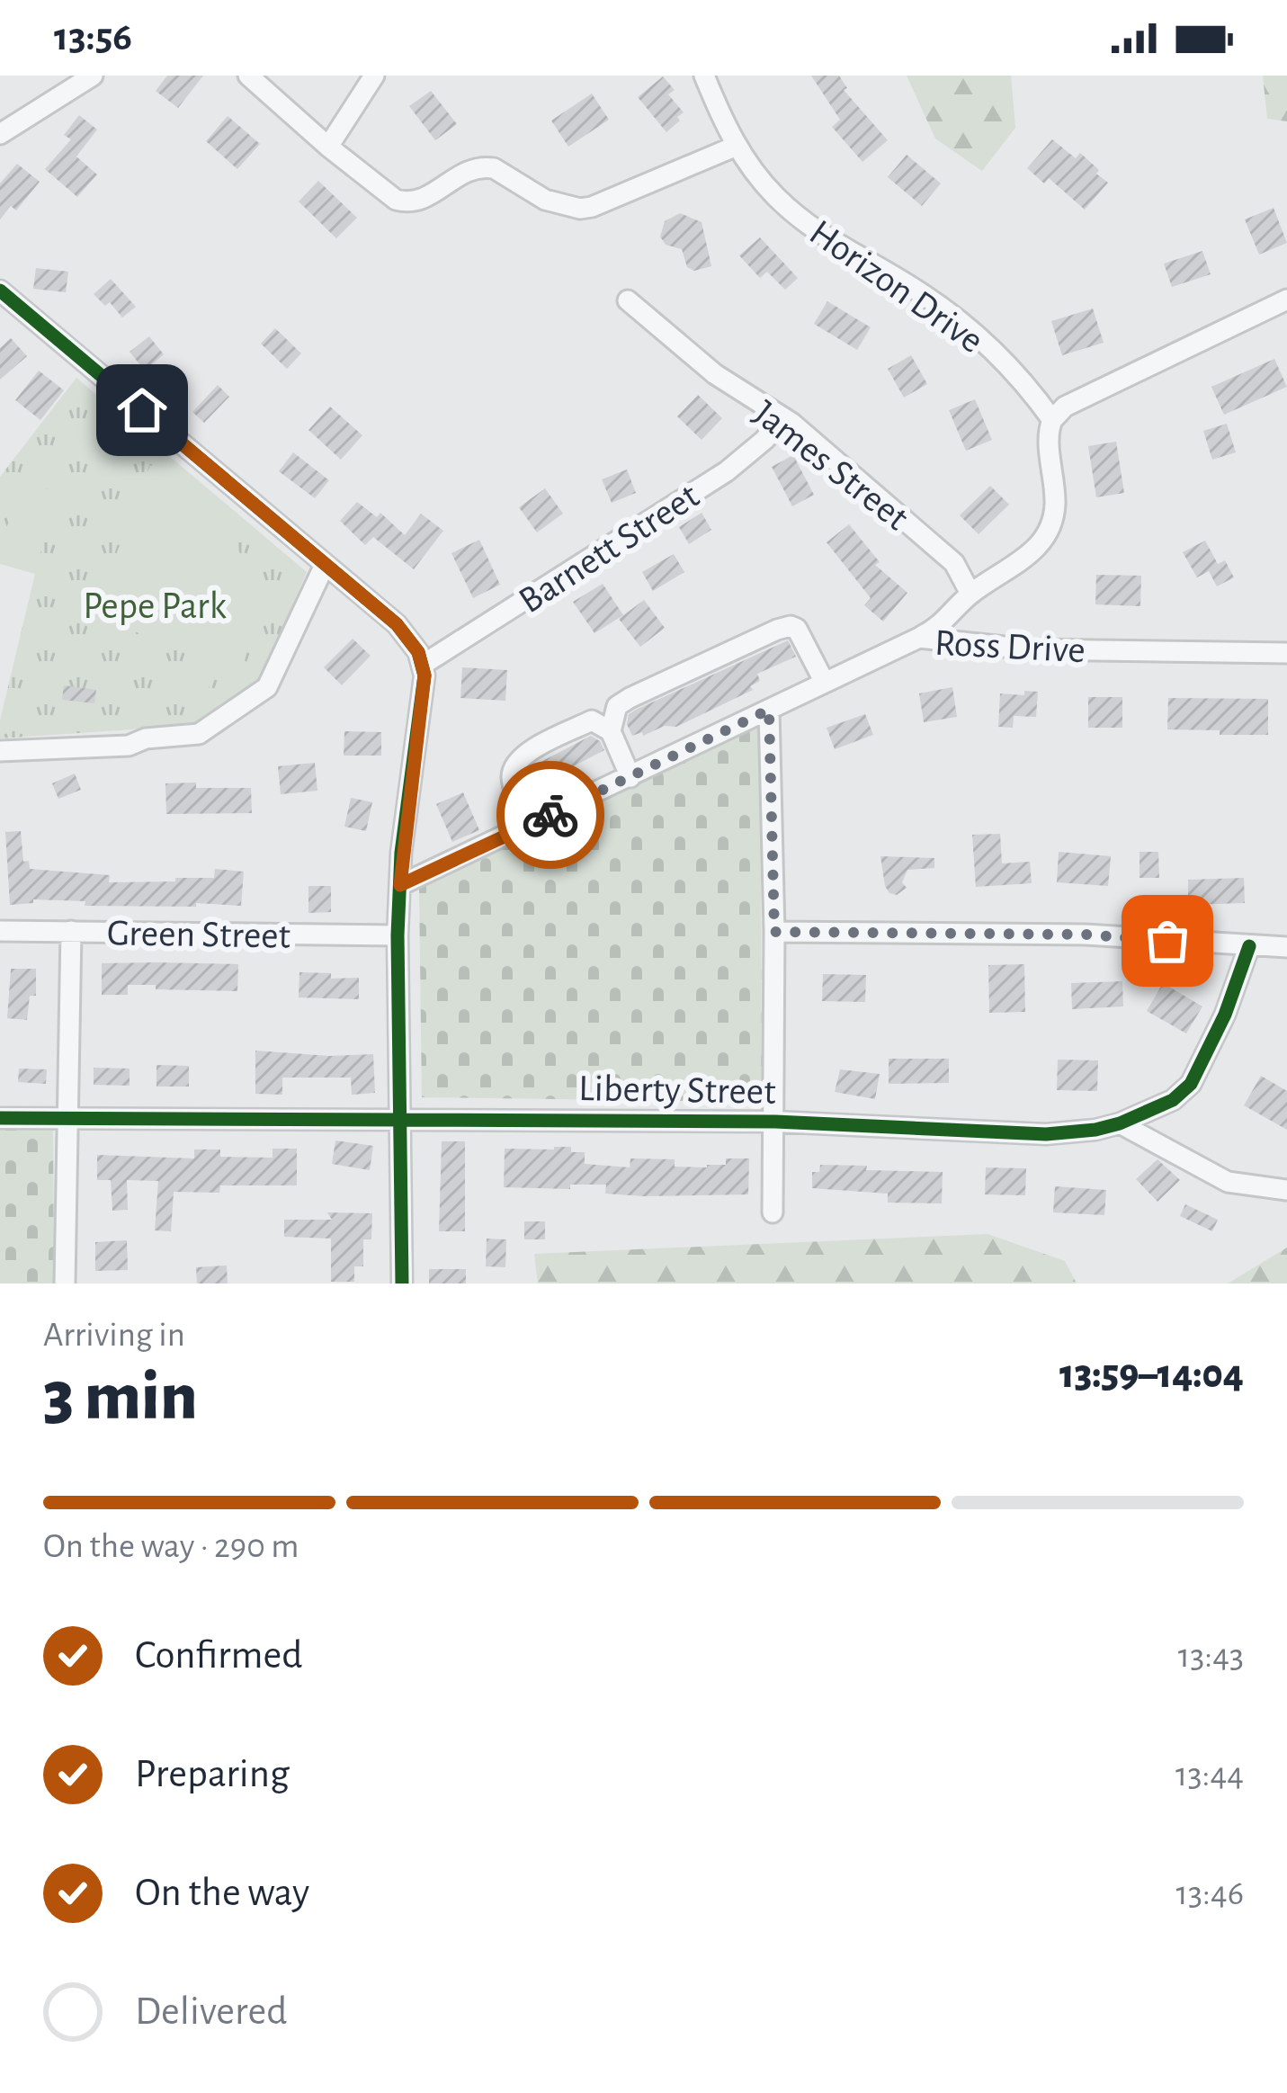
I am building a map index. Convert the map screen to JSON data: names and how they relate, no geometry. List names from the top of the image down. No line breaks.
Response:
{"streets":{"street":["Horizon Drive","James Street","Barnett Street","Ross Drive","Green Street","Liberty Street"]},"crossings":[["James Street","Barnett Street"]],"parks":["Pepe Park"],"page":{"status":"13:56","heading":["3 min","Arriving in","13:59–14:04"],"bar":"On the way · 290 m","list":[["Confirmed","13:43"],["Preparing","13:44"],["On the way","13:46"],"Delivered"]}}
